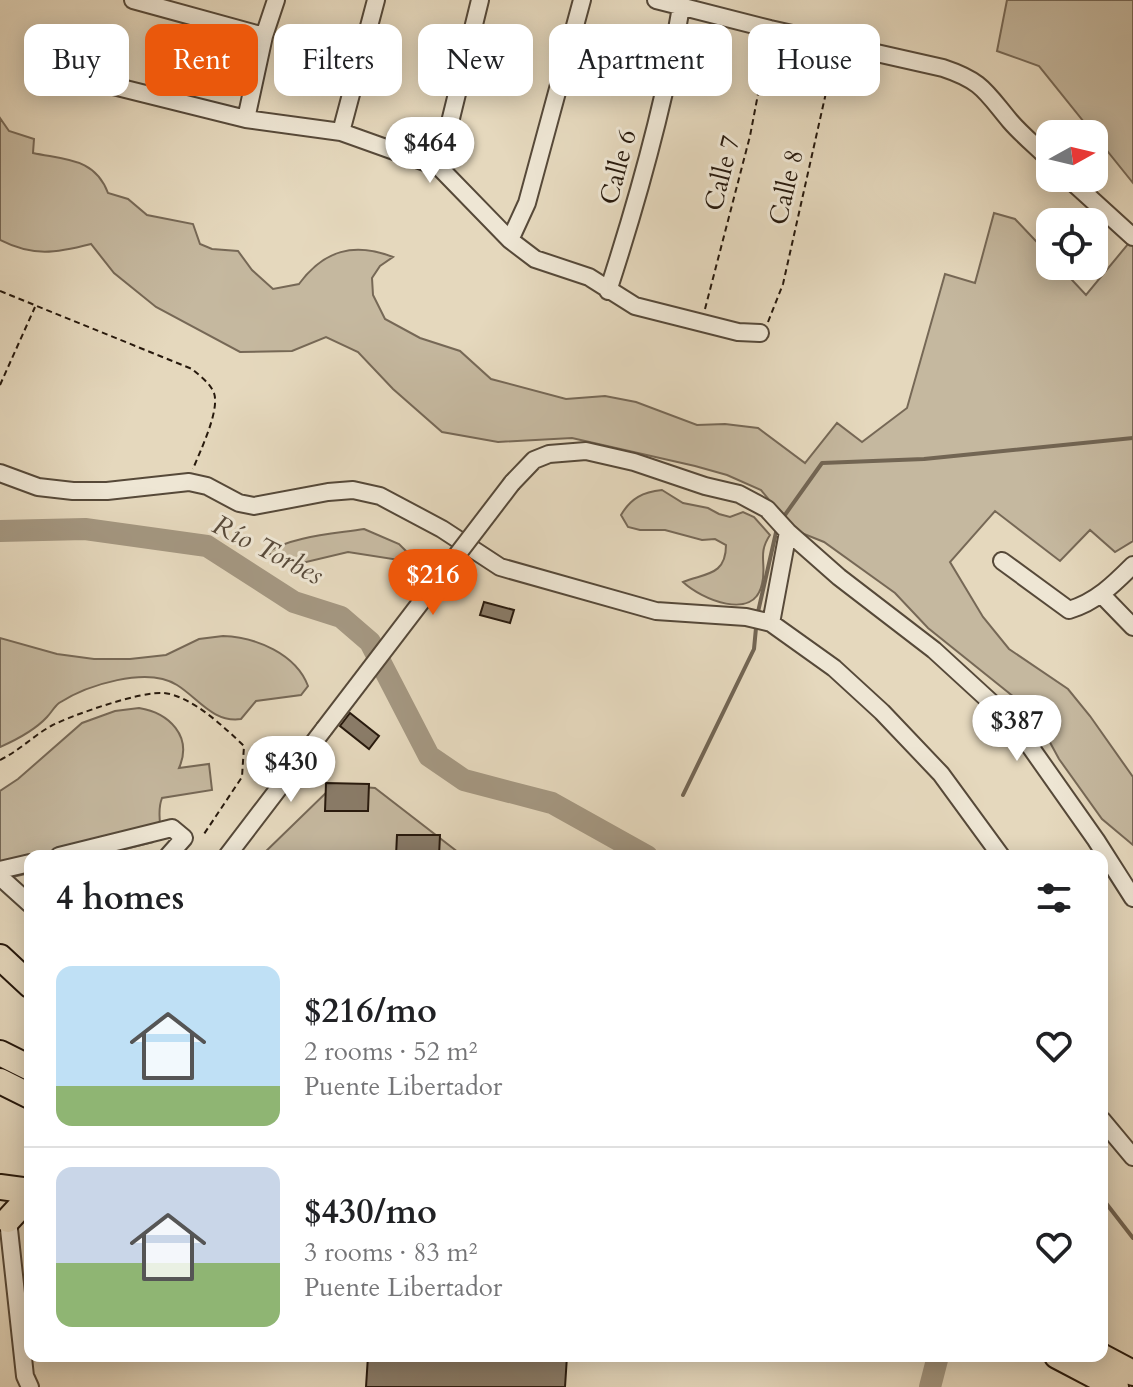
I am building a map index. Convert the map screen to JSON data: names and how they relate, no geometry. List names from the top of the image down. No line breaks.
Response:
{"streets":{"street":["Calle 6"],"path":["Calle 7","Calle 8"]},"water":["Río Torbes"],"north":"right","page":{"chip":["Buy","Rent","Filters","New","Apartment","House"],"price":["$464","$216","$387","$430"],"heading":"4 homes","list":[{"name":"$216/mo","note":"2 rooms · 52 m² · Puente Libertador"},{"name":"$430/mo","note":"3 rooms · 83 m² · Puente Libertador"}]}}
